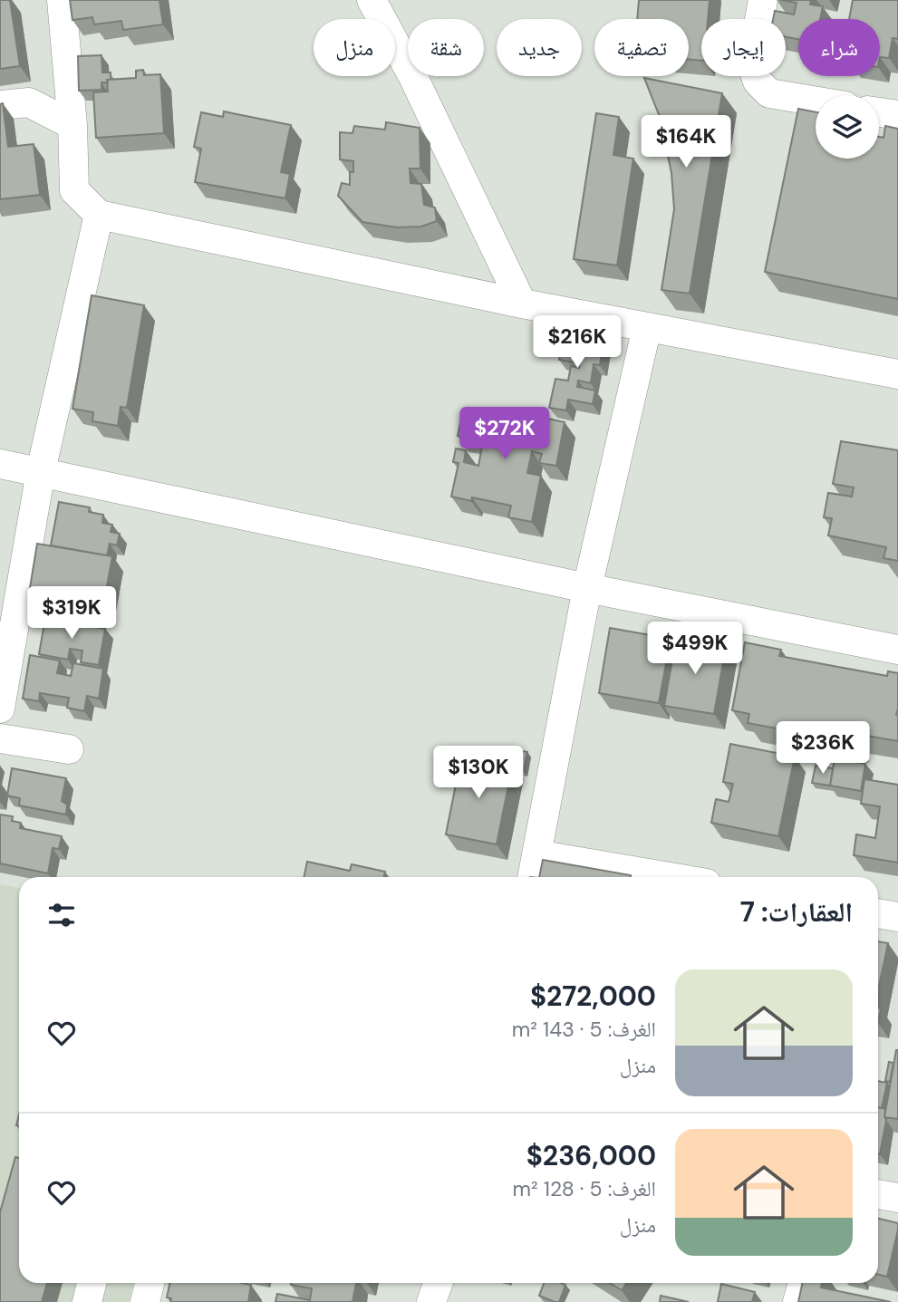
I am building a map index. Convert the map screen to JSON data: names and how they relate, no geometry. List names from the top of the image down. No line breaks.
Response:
{"page":{"chip":["شراء","إيجار","تصفية","جديد","شقة","منزل"],"price":["$164K","$216K","$272K","$319K","$499K","$236K","$130K"],"heading":"العقارات: 7","list":[{"name":"$272,000","note":"الغرف: 5 · 143 m² · منزل"},{"name":"$236,000","note":"الغرف: 5 · 128 m² · منزل"}]}}
